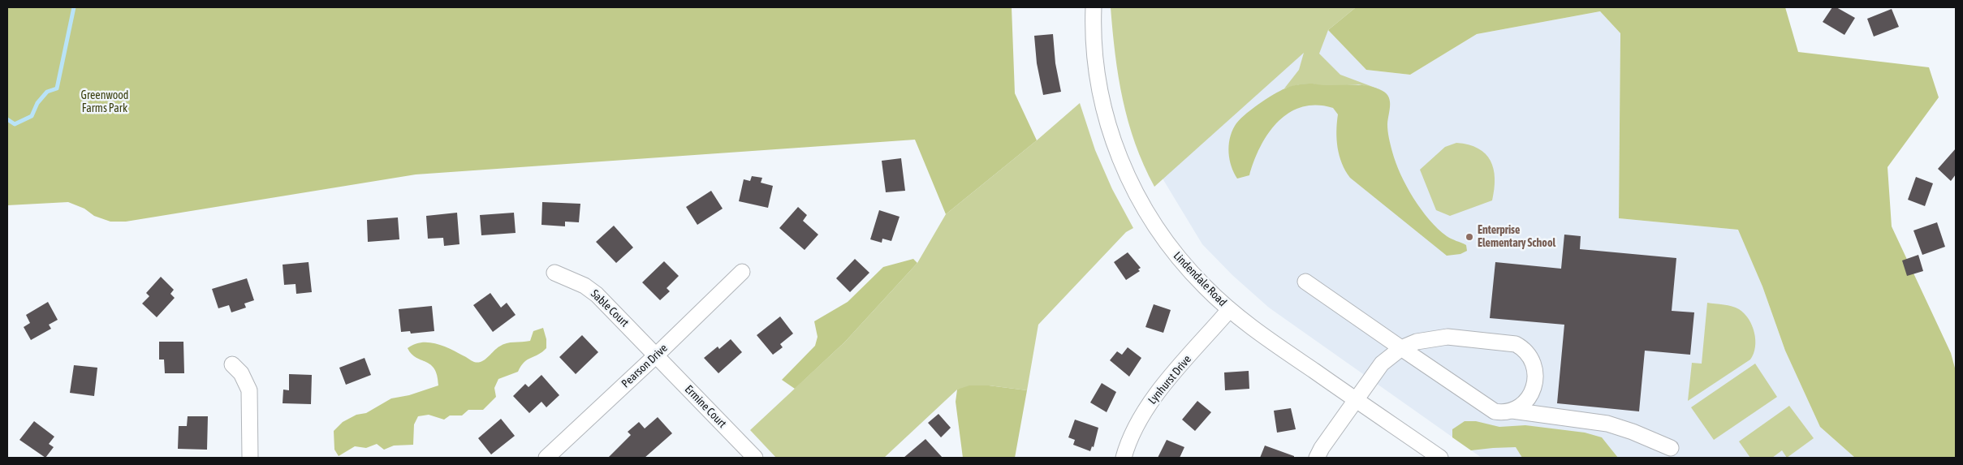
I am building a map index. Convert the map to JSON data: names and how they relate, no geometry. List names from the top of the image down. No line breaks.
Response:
{"streets":{"street":["Lindendale Road","Sable Court","Pearson Drive","Lynhurst Drive","Ermine Court"]},"crossings":[["Lindendale Road","Lynhurst Drive"],["Sable Court","Pearson Drive"],["Sable Court","Ermine Court"],["Pearson Drive","Ermine Court"]],"parks":["Greenwood Farms Park"],"places":["Enterprise Elementary School"]}
